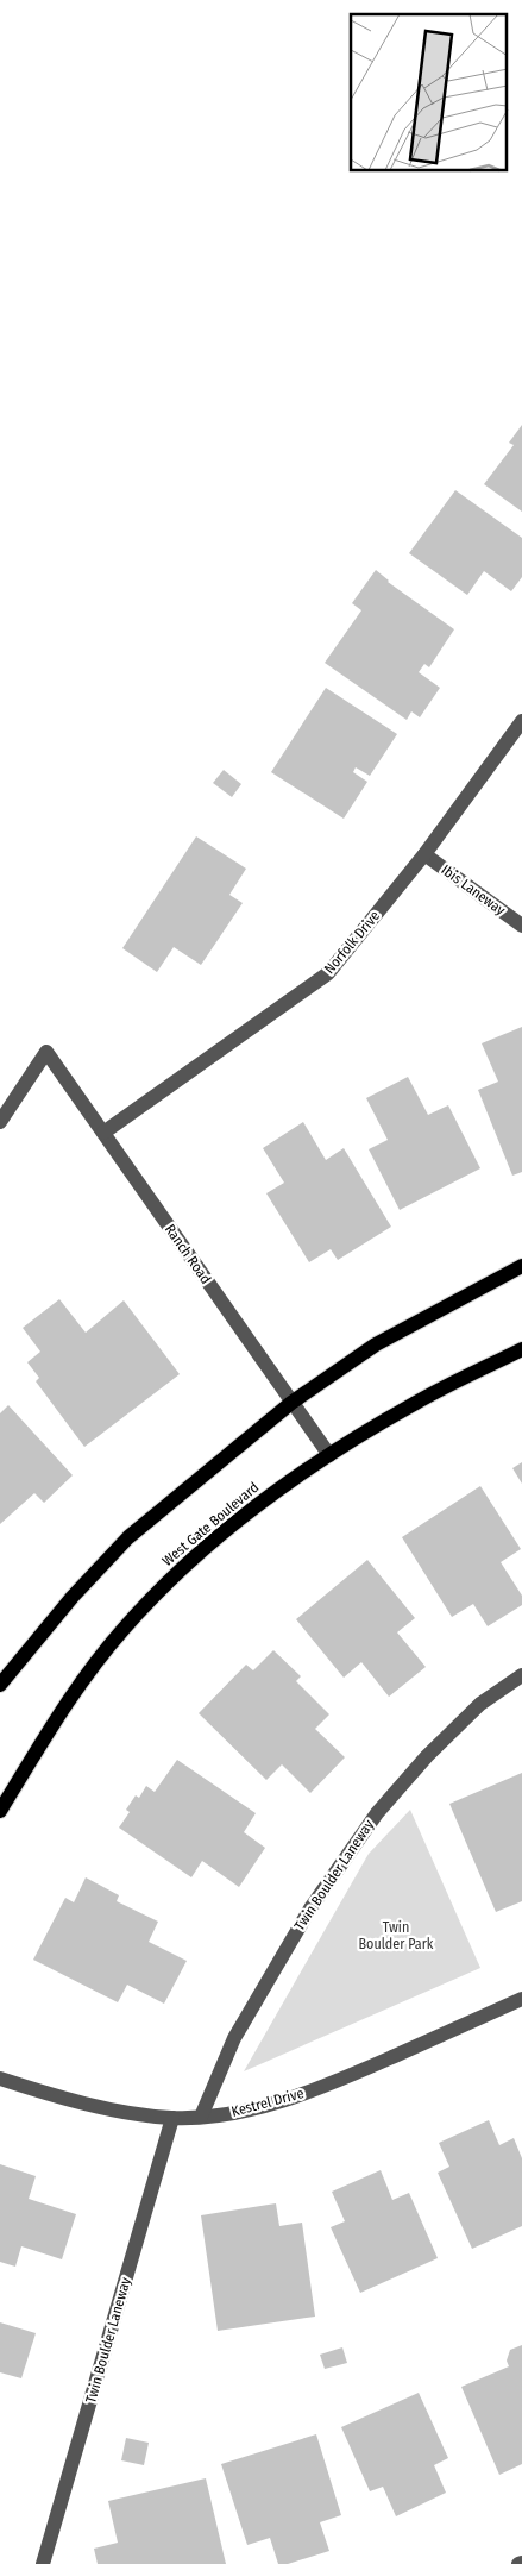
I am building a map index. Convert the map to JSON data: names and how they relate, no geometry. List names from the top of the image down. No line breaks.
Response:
{"streets":{"main road":["West Gate Boulevard"],"street":["Ibis Laneway","Norfolk Drive","Ranch Road","Twin Boulder Laneway","Kestrel Drive"]},"crossings":[["Ibis Laneway","Norfolk Drive"],["Norfolk Drive","Ranch Road"],["Ranch Road","West Gate Boulevard"],["Twin Boulder Laneway","Kestrel Drive"]],"parks":["Twin Boulder Park"]}
